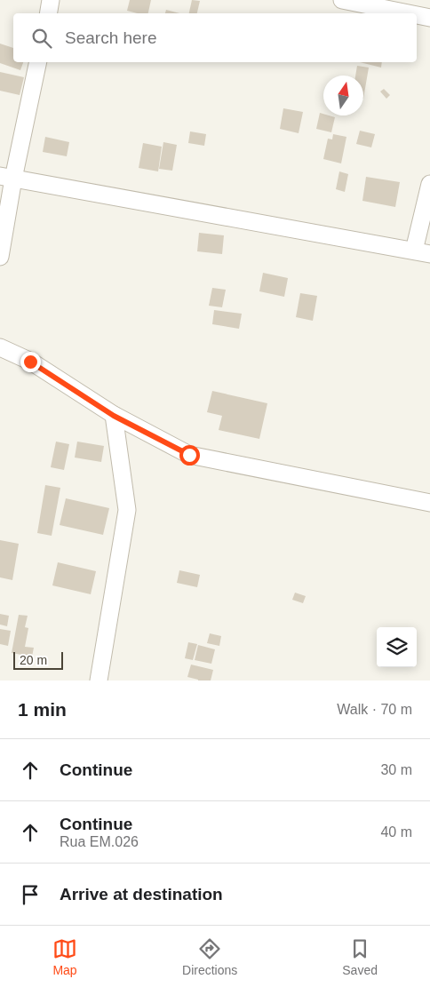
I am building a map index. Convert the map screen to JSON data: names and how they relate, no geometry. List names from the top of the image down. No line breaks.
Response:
{"scale_bar":"20 m","north":"top","page":{"search":"Search here","scale":"20 m","heading":["1 min","Walk · 70 m"],"list":[["Continue","30 m"],["Continue","Rua EM.026","40 m"],"Arrive at destination"],"nav":["Map","Directions","Saved"]}}
